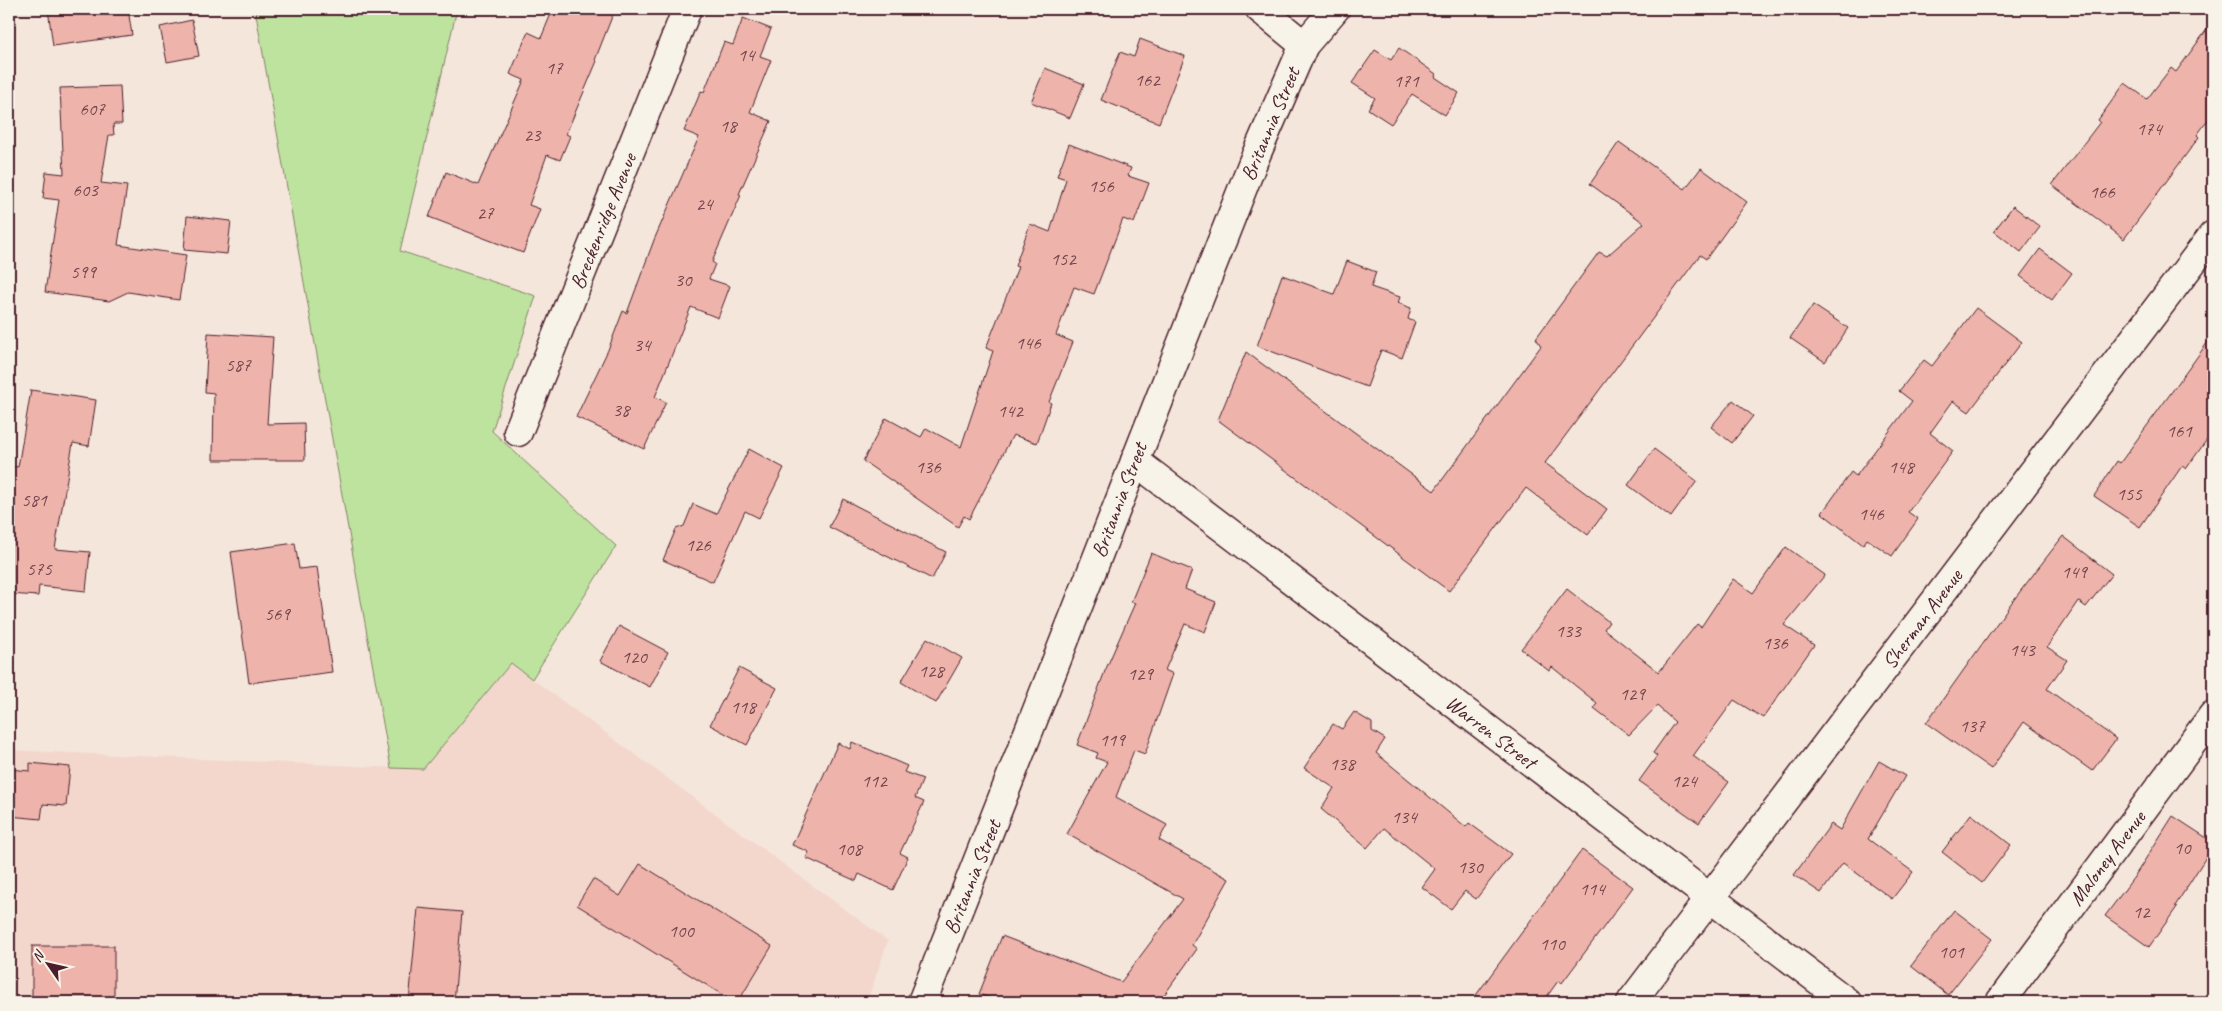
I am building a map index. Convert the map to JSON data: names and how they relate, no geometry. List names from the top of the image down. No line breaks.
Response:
{"streets":{"street":["Britannia Street","Breckenridge Avenue","Sherman Avenue","Warren Street","Maloney Avenue"]},"crossings":[["Britannia Street","Warren Street"],["Sherman Avenue","Warren Street"]],"house_numbers":["14","17","162","171","607","18","174","23","156","603","166","24","27","152","599","30","146","34","587","38","142","161","136","148","155","581","146","126","575","149","569","133","136","143","120","128","129","129","118","137","119","138","112","124","134","10","108","130","114","12","100","110","101"],"north":"top left"}
